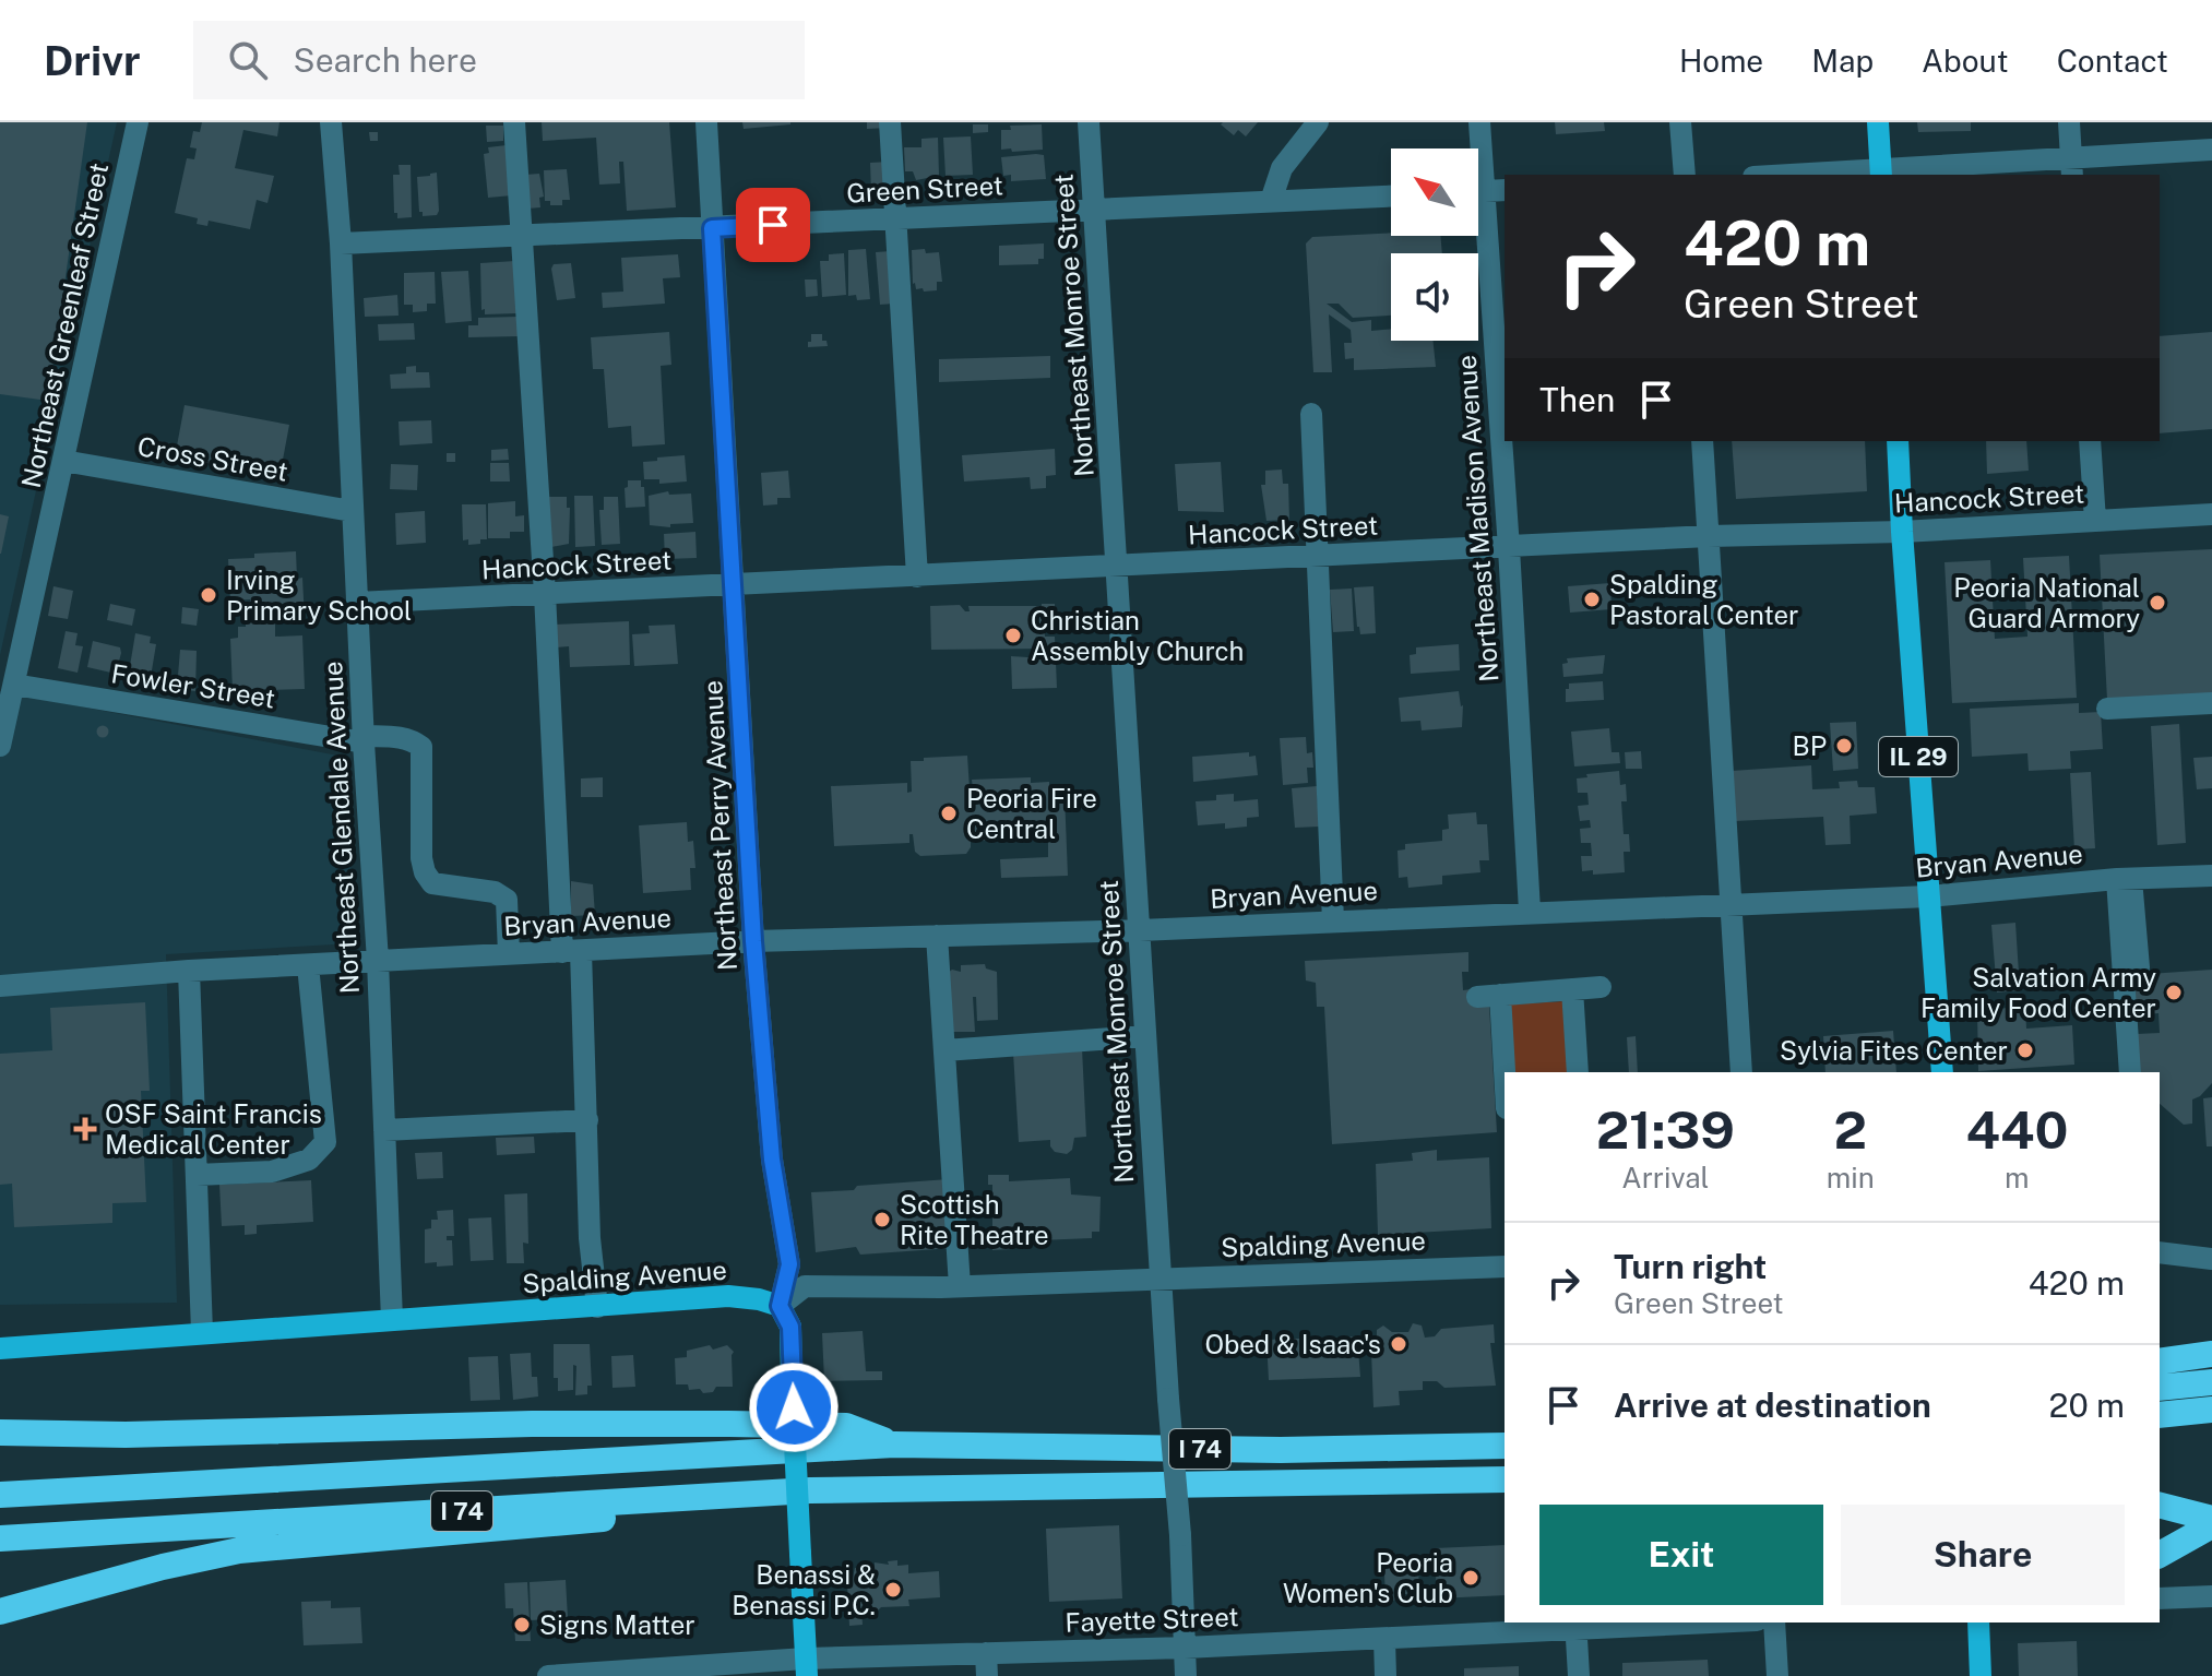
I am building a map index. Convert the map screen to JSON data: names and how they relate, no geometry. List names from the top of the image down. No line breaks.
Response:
{"streets":{"highway":["I 74"],"main road":["IL 29","Northeast Perry Avenue","Spalding Avenue"],"street":["Green Street","Northeast Greenleaf Street","Northeast Monroe Street","Cross Street","Hancock Street","Northeast Madison Avenue","Fowler Street","Northeast Glendale Avenue","Bryan Avenue","Fayette Street"]},"crossings":[["Green Street","Northeast Monroe Street"],["Green Street","Northeast Perry Avenue"],["Green Street","Northeast Glendale Avenue"],["Northeast Greenleaf Street","Cross Street"],["Northeast Greenleaf Street","Fowler Street"],["Northeast Monroe Street","Hancock Street"],["Northeast Monroe Street","Bryan Avenue"],["Northeast Monroe Street","Spalding Avenue"],["Northeast Monroe Street","Fayette Street"],["Cross Street","Northeast Glendale Avenue"],["Hancock Street","Northeast Madison Avenue"],["Hancock Street","IL 29"],["Hancock Street","Northeast Perry Avenue"],["Hancock Street","Northeast Glendale Avenue"],["Northeast Madison Avenue","Bryan Avenue"],["Fowler Street","Northeast Glendale Avenue"],["Fowler Street","Bryan Avenue"],["IL 29","Bryan Avenue"],["Northeast Perry Avenue","Bryan Avenue"],["Northeast Perry Avenue","Spalding Avenue"],["Northeast Perry Avenue","Fayette Street"],["Northeast Glendale Avenue","Bryan Avenue"],["Northeast Glendale Avenue","Spalding Avenue"]],"places":{"other":["Irving Primary School","Spalding Pastoral Center","Peoria National Guard Armory","Christian Assembly Church","BP","Peoria Fire Central","Salvation Army Family Food Center","Sylvia Fites Center","Scottish Rite Theatre","Obed & Isaac's","Peoria Women's Club","Benassi & Benassi P.C.","Signs Matter"],"health":["OSF Saint Francis Medical Center"]},"north":"top left","page":{"header":"Drivr","search":"Search here","nav":["Home","Map","About","Contact"],"turn":["420 m","Green Street"],"then":"Then","eta":["21:39","Arrival","2","min","440","m"],"list":[{"name":"Turn right","note":"Green Street","value":"420 m"},{"name":"Arrive at destination","value":"20 m"}],"buttons":["Exit","Share"]}}
